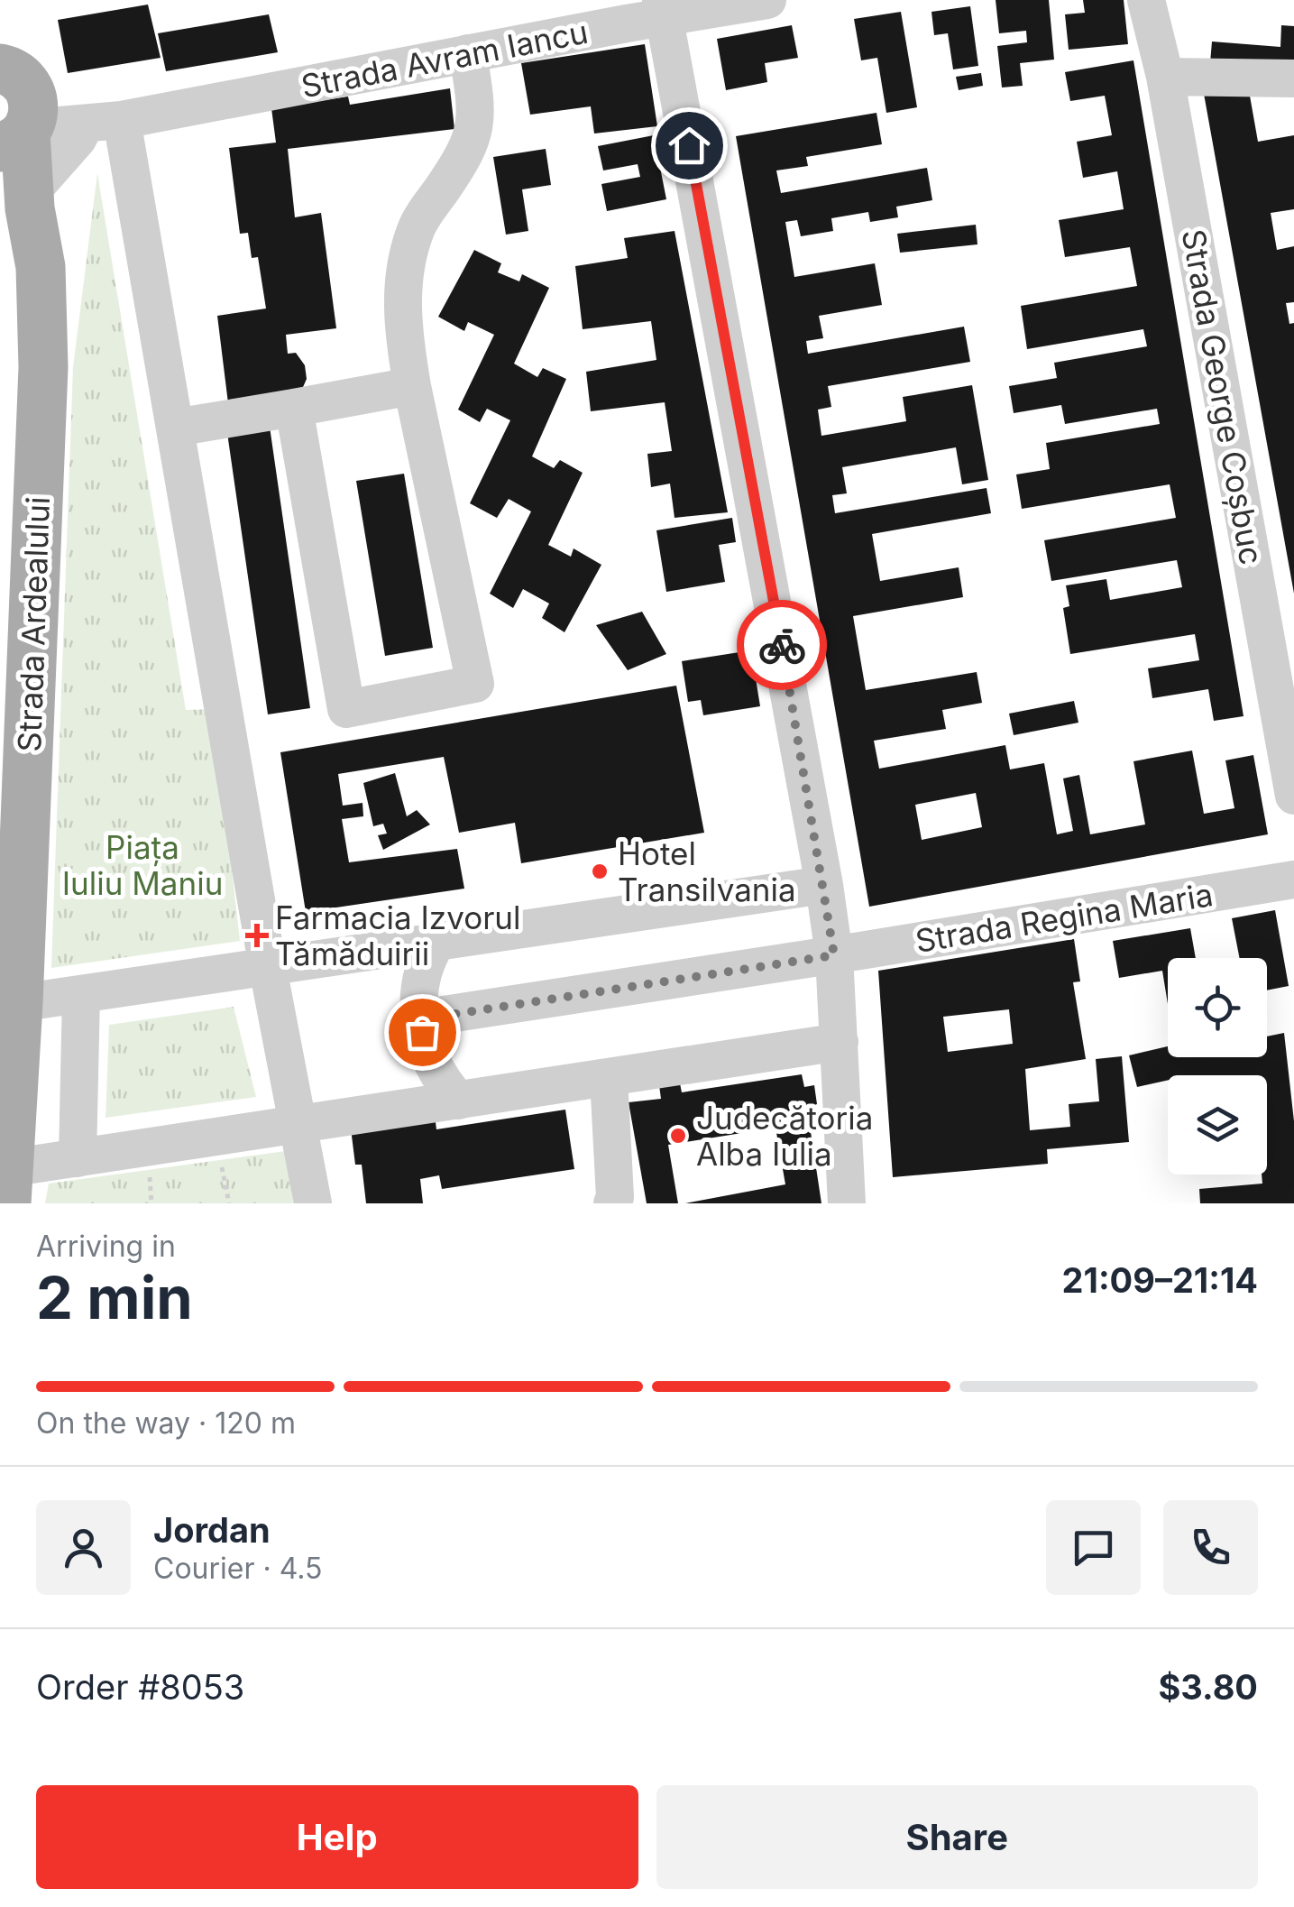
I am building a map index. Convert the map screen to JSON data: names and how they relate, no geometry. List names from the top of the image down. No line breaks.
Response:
{"streets":{"main road":["Strada Ardealului"],"street":["Strada Avram Iancu","Strada George Coșbuc","Strada Regina Maria"]},"crossings":[["Strada Avram Iancu","Strada Ardealului"]],"parks":["Piața Iuliu Maniu"],"places":{"other":["Hotel Transilvania","Judecătoria Alba Iulia"],"health":["Farmacia Izvorul Tămăduirii"]},"page":{"heading":["2 min","Arriving in","21:09–21:14"],"panel":["Jordan","Courier · 4.5","Order #8053","$3.80"],"bar":"On the way · 120 m","buttons":["Help","Share"]}}
